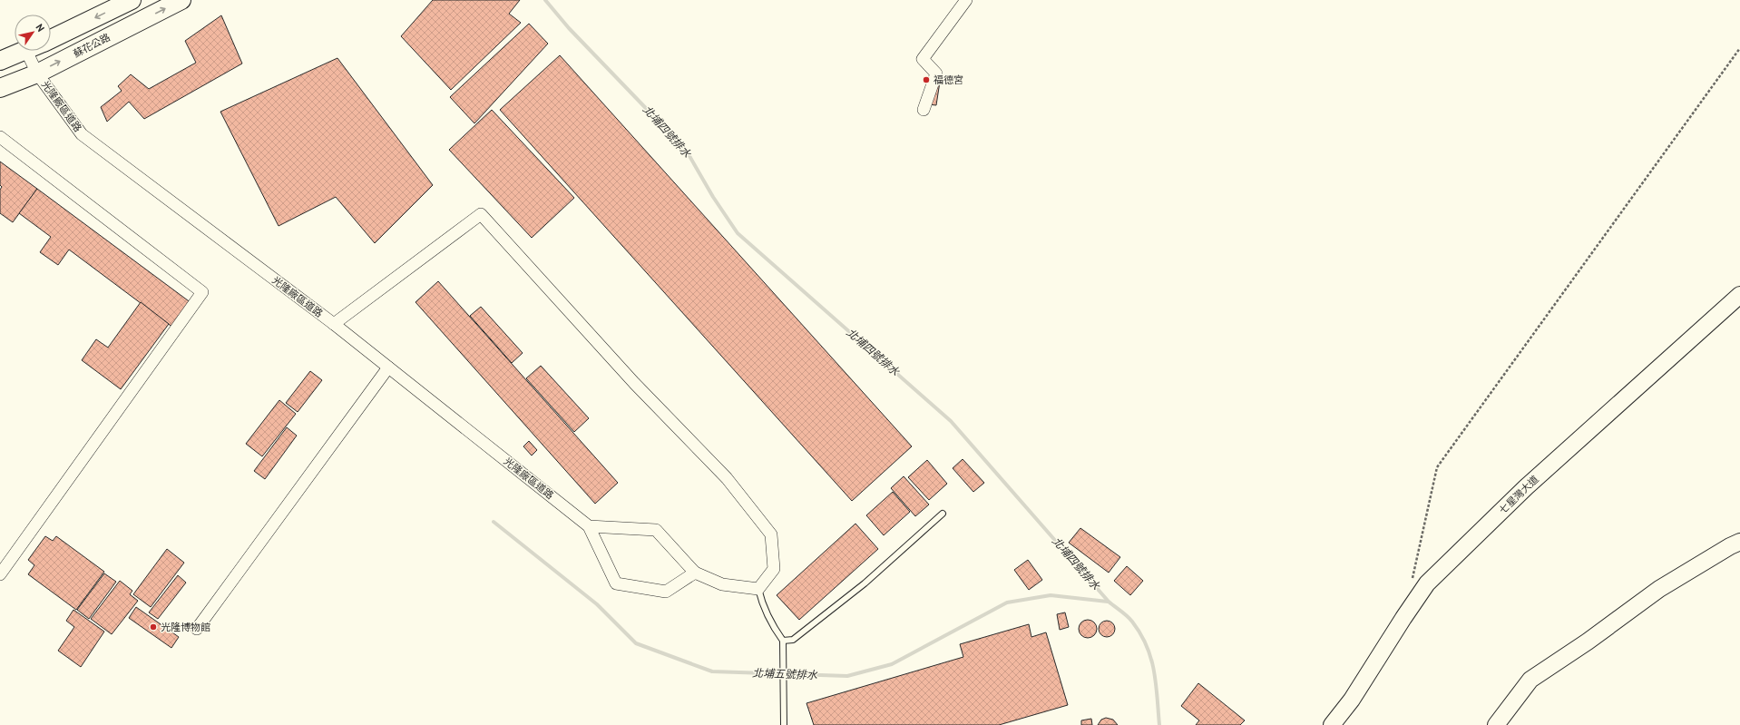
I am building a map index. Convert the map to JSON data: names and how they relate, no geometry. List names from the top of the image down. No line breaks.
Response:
{"streets":{"main road":["蘇花公路"],"street":["光隆廠區道路","七星灣大道"]},"crossings":[["蘇花公路","光隆廠區道路"]],"water":["北埔四號排水","北埔五號排水"],"places":["福德宮","光隆博物館"],"north":"top right"}
